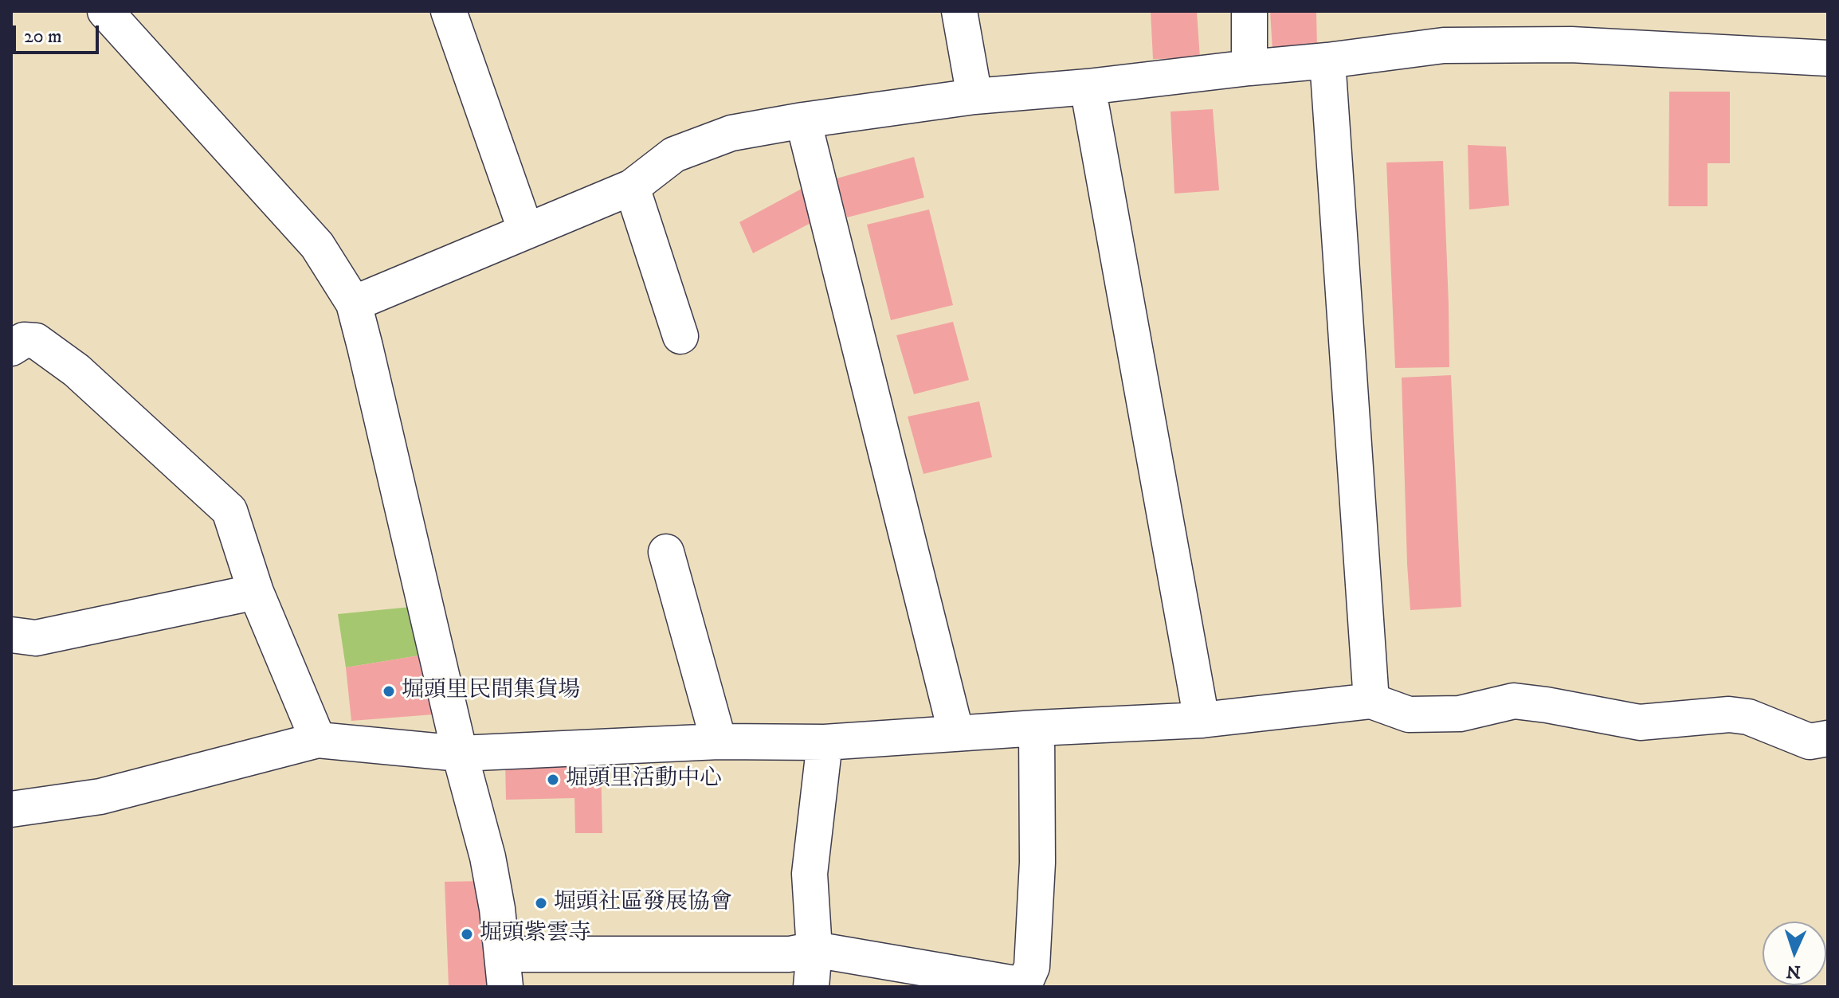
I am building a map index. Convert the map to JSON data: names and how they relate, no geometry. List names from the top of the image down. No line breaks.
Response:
{"places":["堀頭里民間集貨場","堀頭里活動中心","堀頭社區發展協會","堀頭紫雲寺"],"scale_bar":"20 m","north":"bottom"}
